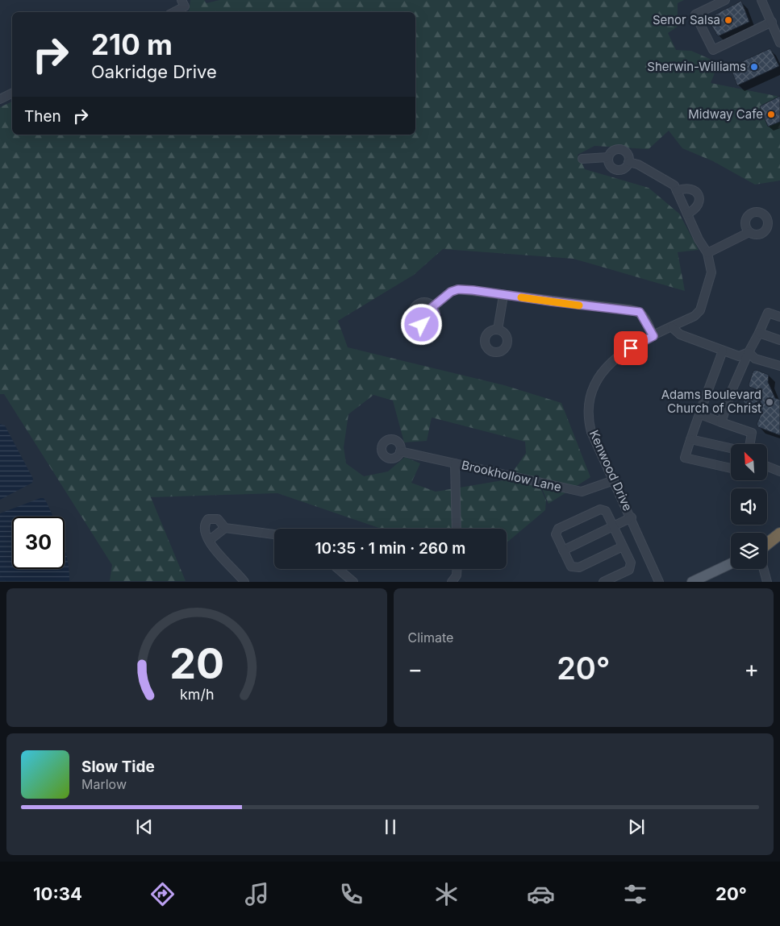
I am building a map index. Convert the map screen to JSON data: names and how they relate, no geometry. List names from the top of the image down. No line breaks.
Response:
{"streets":{"street":["Kenwood Drive","Brookhollow Lane"]},"crossings":[["Kenwood Drive","Brookhollow Lane"]],"places":["Senor Salsa","Sherwin-Williams","Midway Cafe","Adams Boulevard Church of Christ"],"north":"top left","page":{"turn":["210 m","Oakridge Drive"],"then":"Then","limit":"30","trip":"10:35 · 1 min · 260 m","tile":"Climate","heat":["−","20°","+"],"song":["Slow Tide","Marlow"],"tabs":["10:34","20°"],"gauge":["20","km/h"]}}
